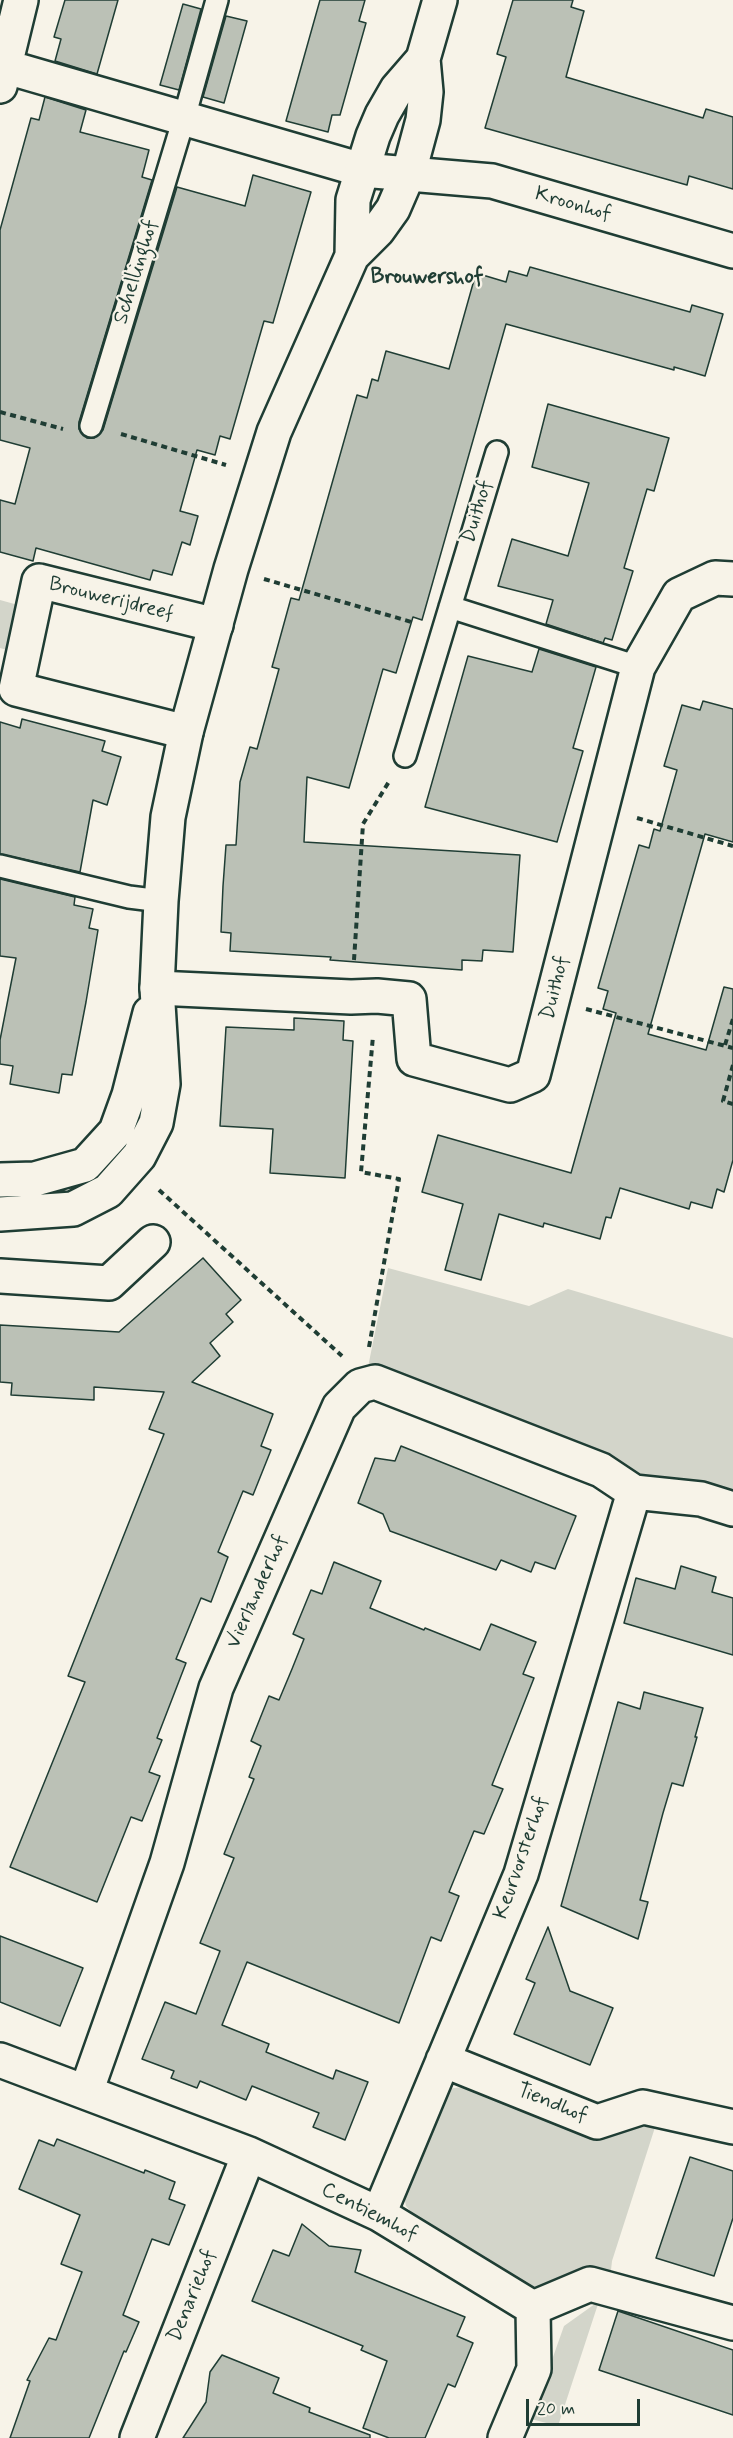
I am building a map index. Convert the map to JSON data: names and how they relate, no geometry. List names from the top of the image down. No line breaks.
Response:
{"streets":{"street":["Kroonhof","Duithof","Brouwerijdreef","Vierlanderhof","Keurvorsterhof","Tiendhof","Centiemhof","Denariehof"],"lane":["Schellinghof"]},"crossings":[["Vierlanderhof","Centiemhof"],["Keurvorsterhof","Tiendhof"],["Keurvorsterhof","Centiemhof"],["Centiemhof","Denariehof"]],"districts":["Brouwershof"],"scale_bar":"20 m"}
